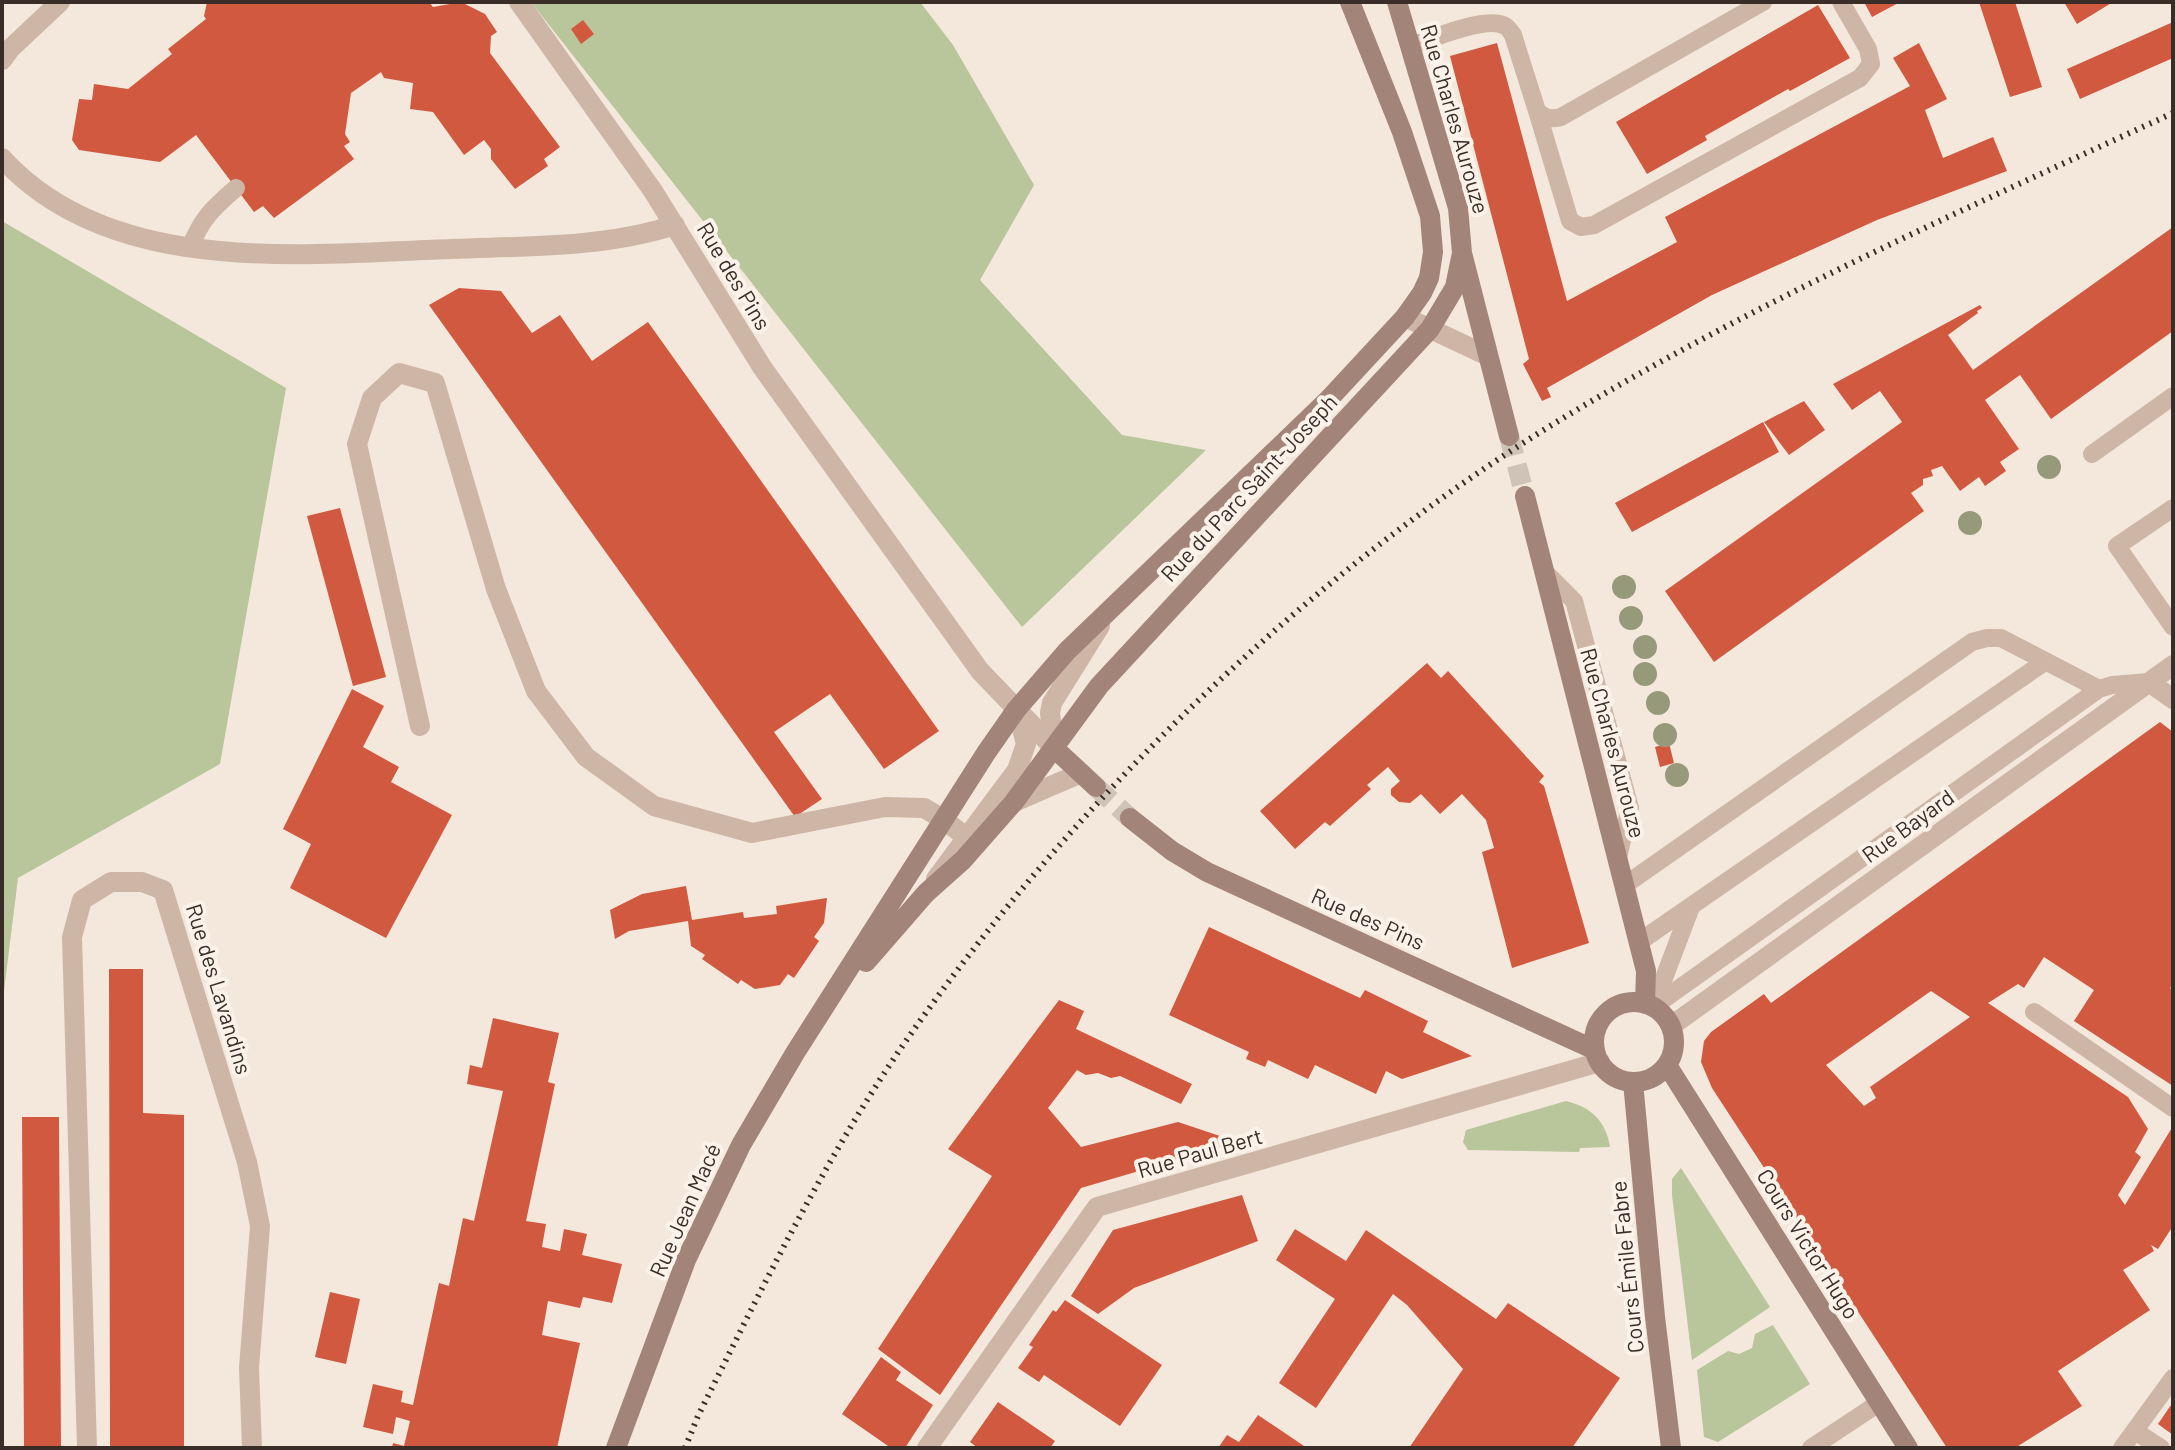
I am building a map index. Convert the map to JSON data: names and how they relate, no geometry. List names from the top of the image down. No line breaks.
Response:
{"streets":{"main road":["Rue Charles Aurouze","Rue des Pins","Rue du Parc Saint-Joseph","Rue Jean Macé","Cours Victor Hugo","Cours Émile Fabre"],"street":["Rue Bayard","Rue des Lavandins","Rue Paul Bert"]},"crossings":[["Rue Charles Aurouze","Rue des Pins"],["Rue Charles Aurouze","Rue du Parc Saint-Joseph"],["Rue Charles Aurouze","Rue Bayard"],["Rue Charles Aurouze","Rue Paul Bert"],["Rue Charles Aurouze","Cours Victor Hugo"],["Rue Charles Aurouze","Cours Émile Fabre"],["Rue des Pins","Rue du Parc Saint-Joseph"],["Rue des Pins","Rue Bayard"],["Rue des Pins","Rue Paul Bert"],["Rue des Pins","Rue Jean Macé"],["Rue des Pins","Cours Victor Hugo"],["Rue des Pins","Cours Émile Fabre"],["Rue du Parc Saint-Joseph","Rue Jean Macé"],["Rue Bayard","Rue Paul Bert"],["Rue Bayard","Cours Victor Hugo"],["Rue Bayard","Cours Émile Fabre"],["Rue Paul Bert","Cours Victor Hugo"],["Rue Paul Bert","Cours Émile Fabre"],["Cours Victor Hugo","Cours Émile Fabre"]]}
